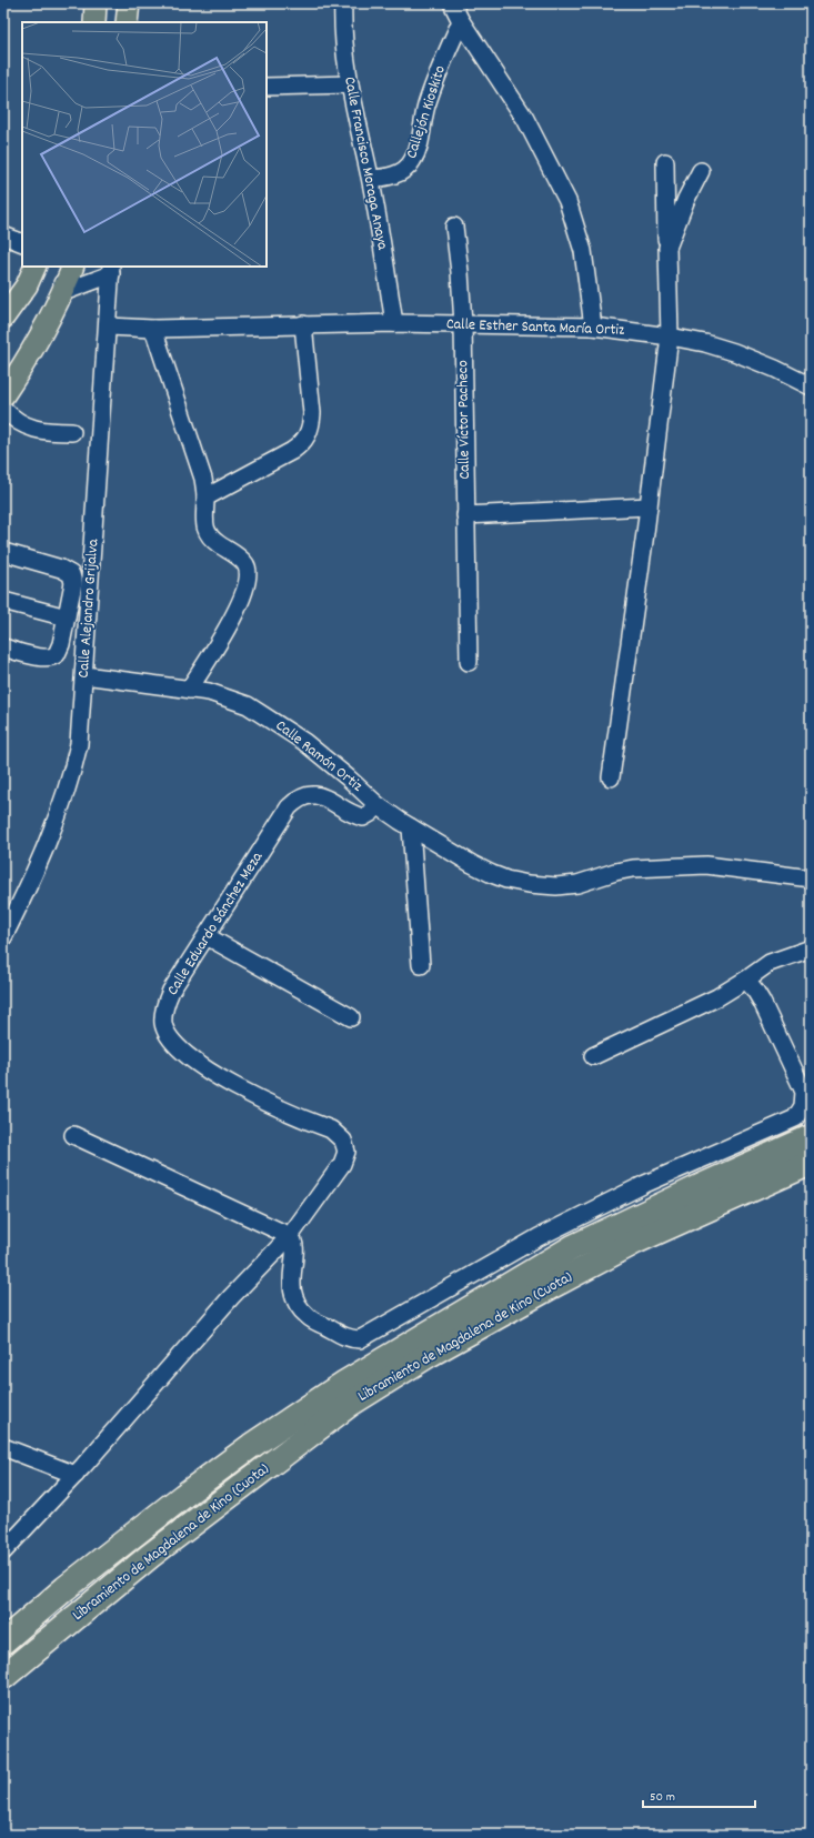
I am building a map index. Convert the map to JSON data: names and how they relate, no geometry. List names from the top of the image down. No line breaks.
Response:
{"streets":{"highway":["Libramiento de Magdalena de Kino (Cuota)"],"street":["Callejón Kioskito","Calle Francisco Moraga Anaya","Calle Esther Santa María Ortiz","Calle Víctor Pacheco","Calle Alejandro Grijalva","Calle Ramón Ortiz","Calle Eduardo Sánchez Meza"]},"crossings":[["Callejón Kioskito","Calle Francisco Moraga Anaya"],["Calle Francisco Moraga Anaya","Calle Esther Santa María Ortiz"],["Calle Esther Santa María Ortiz","Calle Víctor Pacheco"],["Calle Esther Santa María Ortiz","Calle Alejandro Grijalva"],["Calle Alejandro Grijalva","Calle Ramón Ortiz"],["Calle Ramón Ortiz","Calle Eduardo Sánchez Meza"]],"scale_bar":"50 m"}
